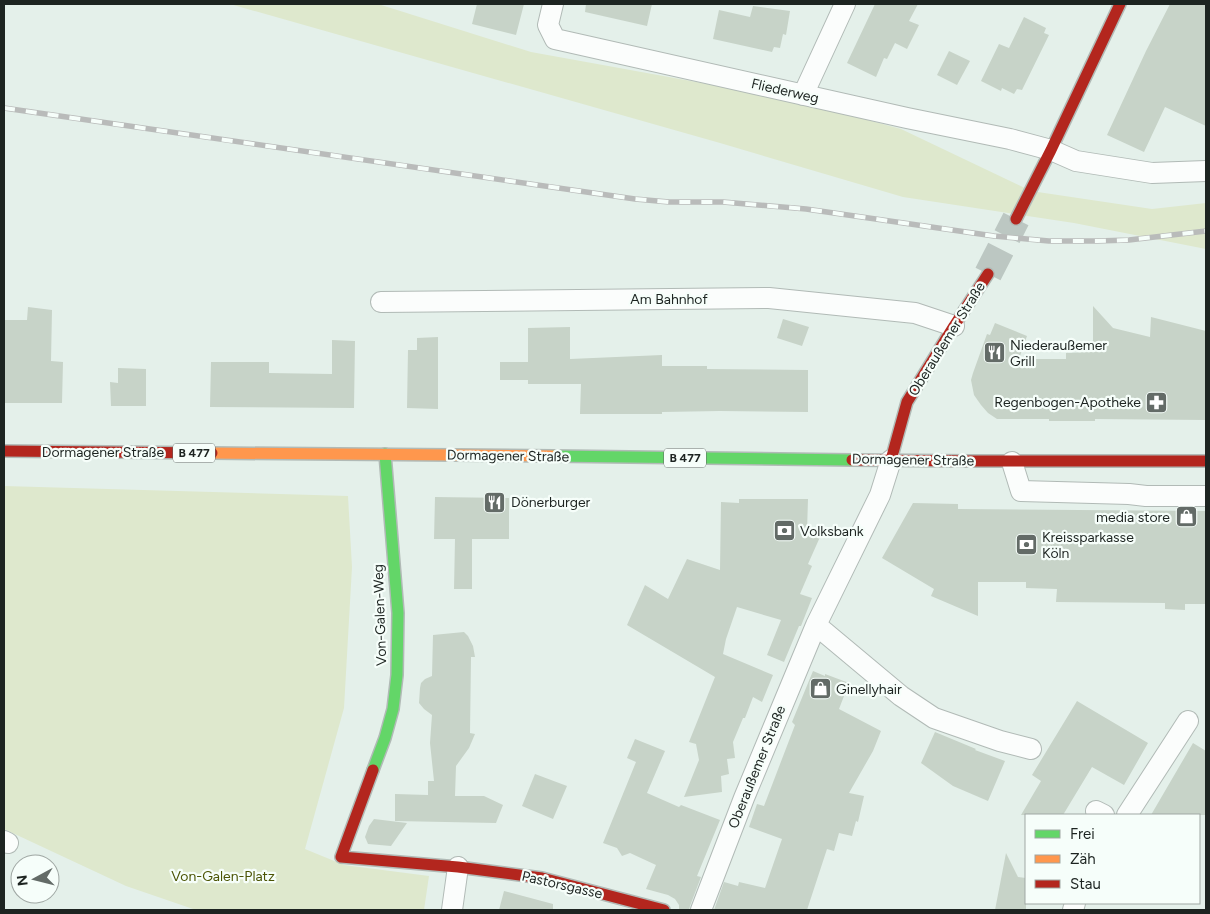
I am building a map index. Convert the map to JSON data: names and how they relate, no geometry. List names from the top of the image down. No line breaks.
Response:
{"streets":{"main road":["Oberaußemer Straße","Dormagener Straße","B 477","Von-Galen-Weg","Pastorsgasse"],"street":["Fliederweg","Am Bahnhof"]},"crossings":[["Am Bahnhof","Oberaußemer Straße"],["Oberaußemer Straße","Dormagener Straße"],["Dormagener Straße","Von-Galen-Weg"],["Von-Galen-Weg","Pastorsgasse"]],"parks":["Von-Galen-Platz"],"places":{"restaurant":["Niederaußemer Grill","Dönerburger"],"pharmacy":["Regenbogen-Apotheke"],"shop":["media store","Ginellyhair"],"bank":["Volksbank","Kreissparkasse Köln"]},"legend":["Frei","Zäh","Stau"],"north":"left"}
